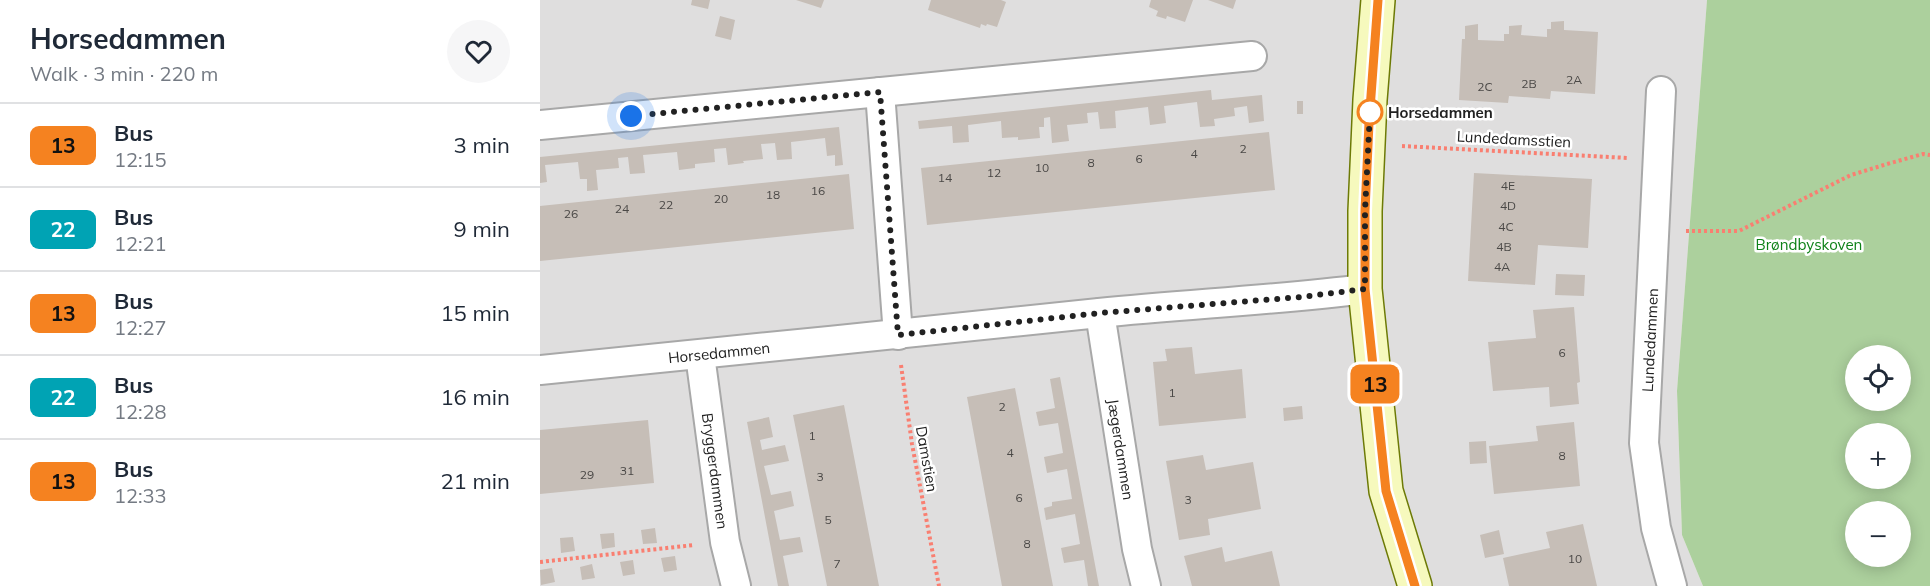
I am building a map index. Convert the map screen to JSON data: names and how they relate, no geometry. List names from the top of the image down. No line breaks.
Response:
{"streets":{"street":["Lundedammen","Horsedammen","Jægerdammen","Bryggerdammen"],"path":["Lundedamsstien","Damstien"]},"crossings":[["Lundedamsstien","Lundedammen"],["Horsedammen","Jægerdammen"],["Horsedammen","Damstien"],["Horsedammen","Bryggerdammen"]],"parks":["Brøndbyskoven"],"places":["Horsedammen"],"lines":["bus line 13"],"house_numbers":["2A","2B","2C","2","4","6","8","10","12","14","4E","16","18","20","22","4D","24","26","4C","4B","4A","6","1","2","1","4","8","31","29","3","6","3","5","8","10","7"],"page":{"heading":["Horsedammen","Walk · 3 min · 220 m"],"on_map":"13","list":[{"mark":"13","name":"Bus","note":"12:15","value":"3 min"},{"mark":"22","name":"Bus","note":"12:21","value":"9 min"},{"mark":"13","name":"Bus","note":"12:27","value":"15 min"},{"mark":"22","name":"Bus","note":"12:28","value":"16 min"},{"mark":"13","name":"Bus","note":"12:33","value":"21 min"}],"map_buttons":["+","−"]}}
